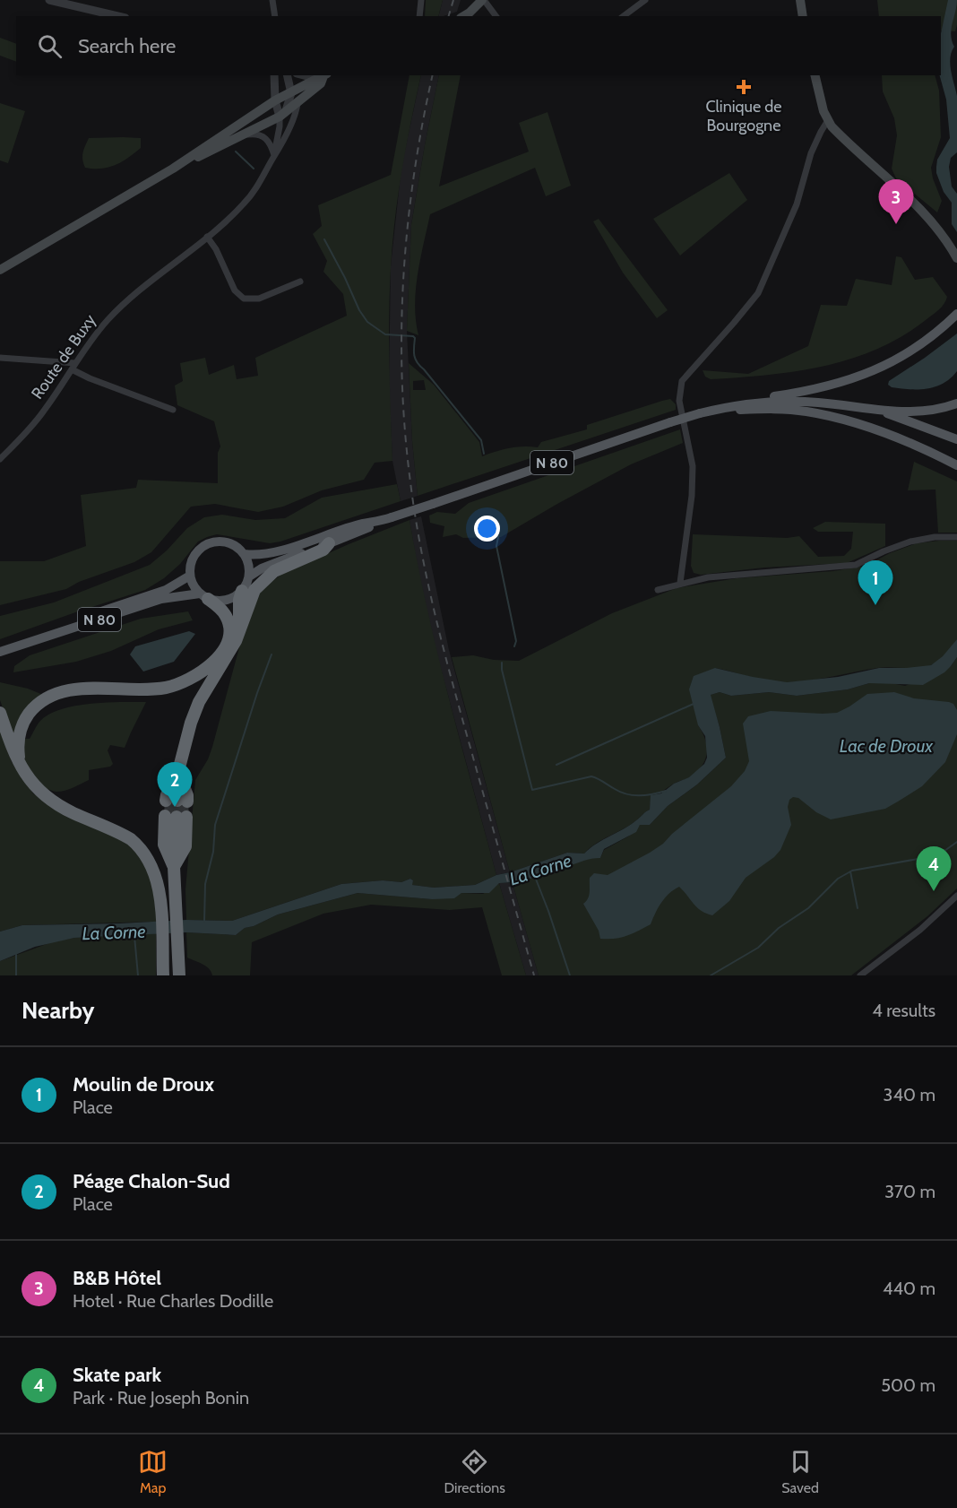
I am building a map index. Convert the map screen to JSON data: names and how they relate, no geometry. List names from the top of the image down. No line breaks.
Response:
{"streets":{"main road":["Route de Buxy","N 80"]},"water":["Lac de Droux","La Corne"],"places":{"health":["Clinique de Bourgogne"]},"page":{"search":"Search here","pins":["3","1","2","4"],"heading":["Nearby","4 results"],"list":[{"mark":"1","name":"Moulin de Droux","note":"Place","value":"340 m"},{"mark":"2","name":"Péage Chalon-Sud","note":"Place","value":"370 m"},{"mark":"3","name":"B&B Hôtel","note":"Hotel · Rue Charles Dodille","value":"440 m"},{"mark":"4","name":"Skate park","note":"Park · Rue Joseph Bonin","value":"500 m"}],"nav":["Map","Directions","Saved"]}}
